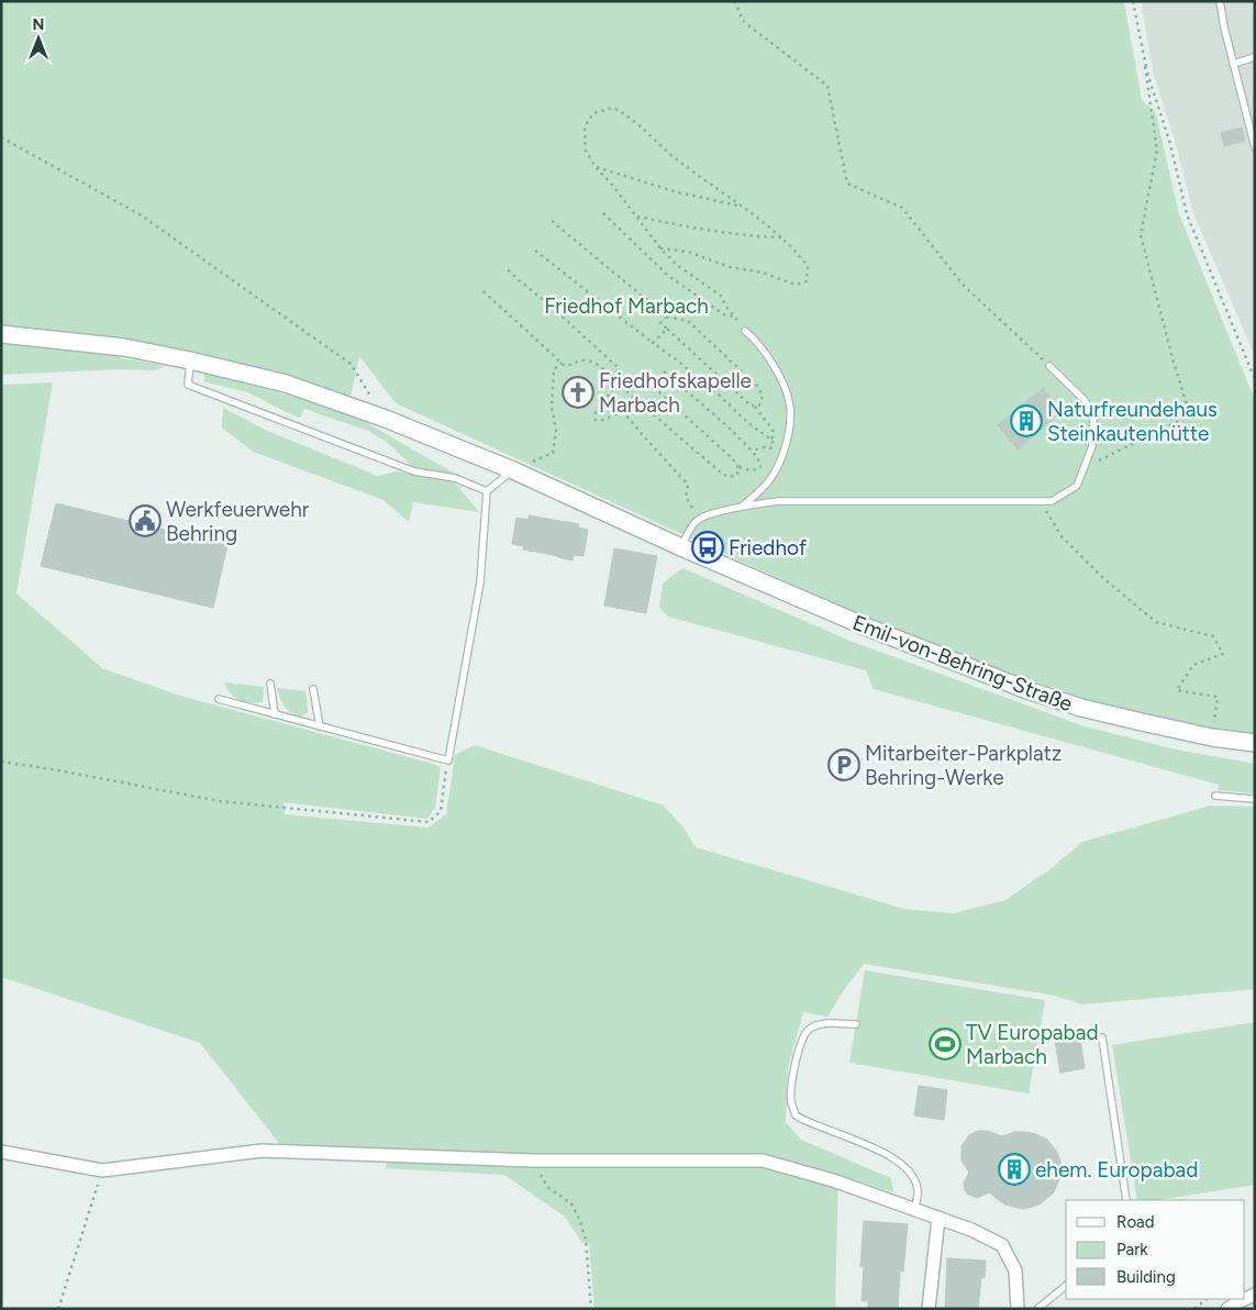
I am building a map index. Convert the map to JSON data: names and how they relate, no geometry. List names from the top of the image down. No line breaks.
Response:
{"streets":{"main road":["Emil-von-Behring-Straße"]},"parks":["Friedhof Marbach"],"places":{"church":["Friedhofskapelle Marbach"],"building":["Naturfreundehaus Steinkautenhütte","ehem. Europabad"],"public building":["Werkfeuerwehr Behring"],"bus stop":["Friedhof"],"parking":["Mitarbeiter-Parkplatz Behring-Werke"],"sports":["TV Europabad Marbach"]},"legend":["Road","Park","Building"],"north":"top"}
